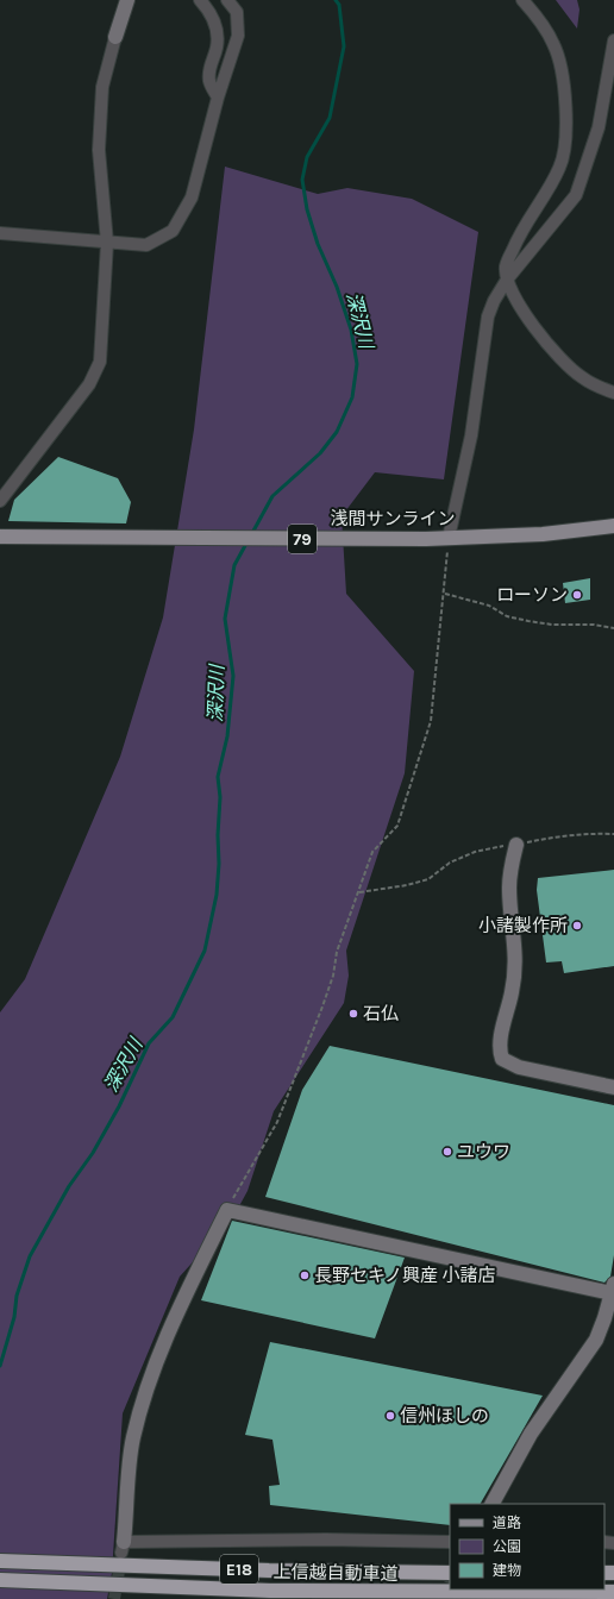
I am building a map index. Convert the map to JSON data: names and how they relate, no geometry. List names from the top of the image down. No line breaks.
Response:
{"streets":{"highway":["E18","上信越自動車道"],"main road":["浅間サンライン","79"]},"water":["深沢川"],"places":["ローソン","小諸製作所","石仏","ユウワ","長野セキノ興産 小諸店","信州ほしの"],"legend":["道路","公園","建物"]}
